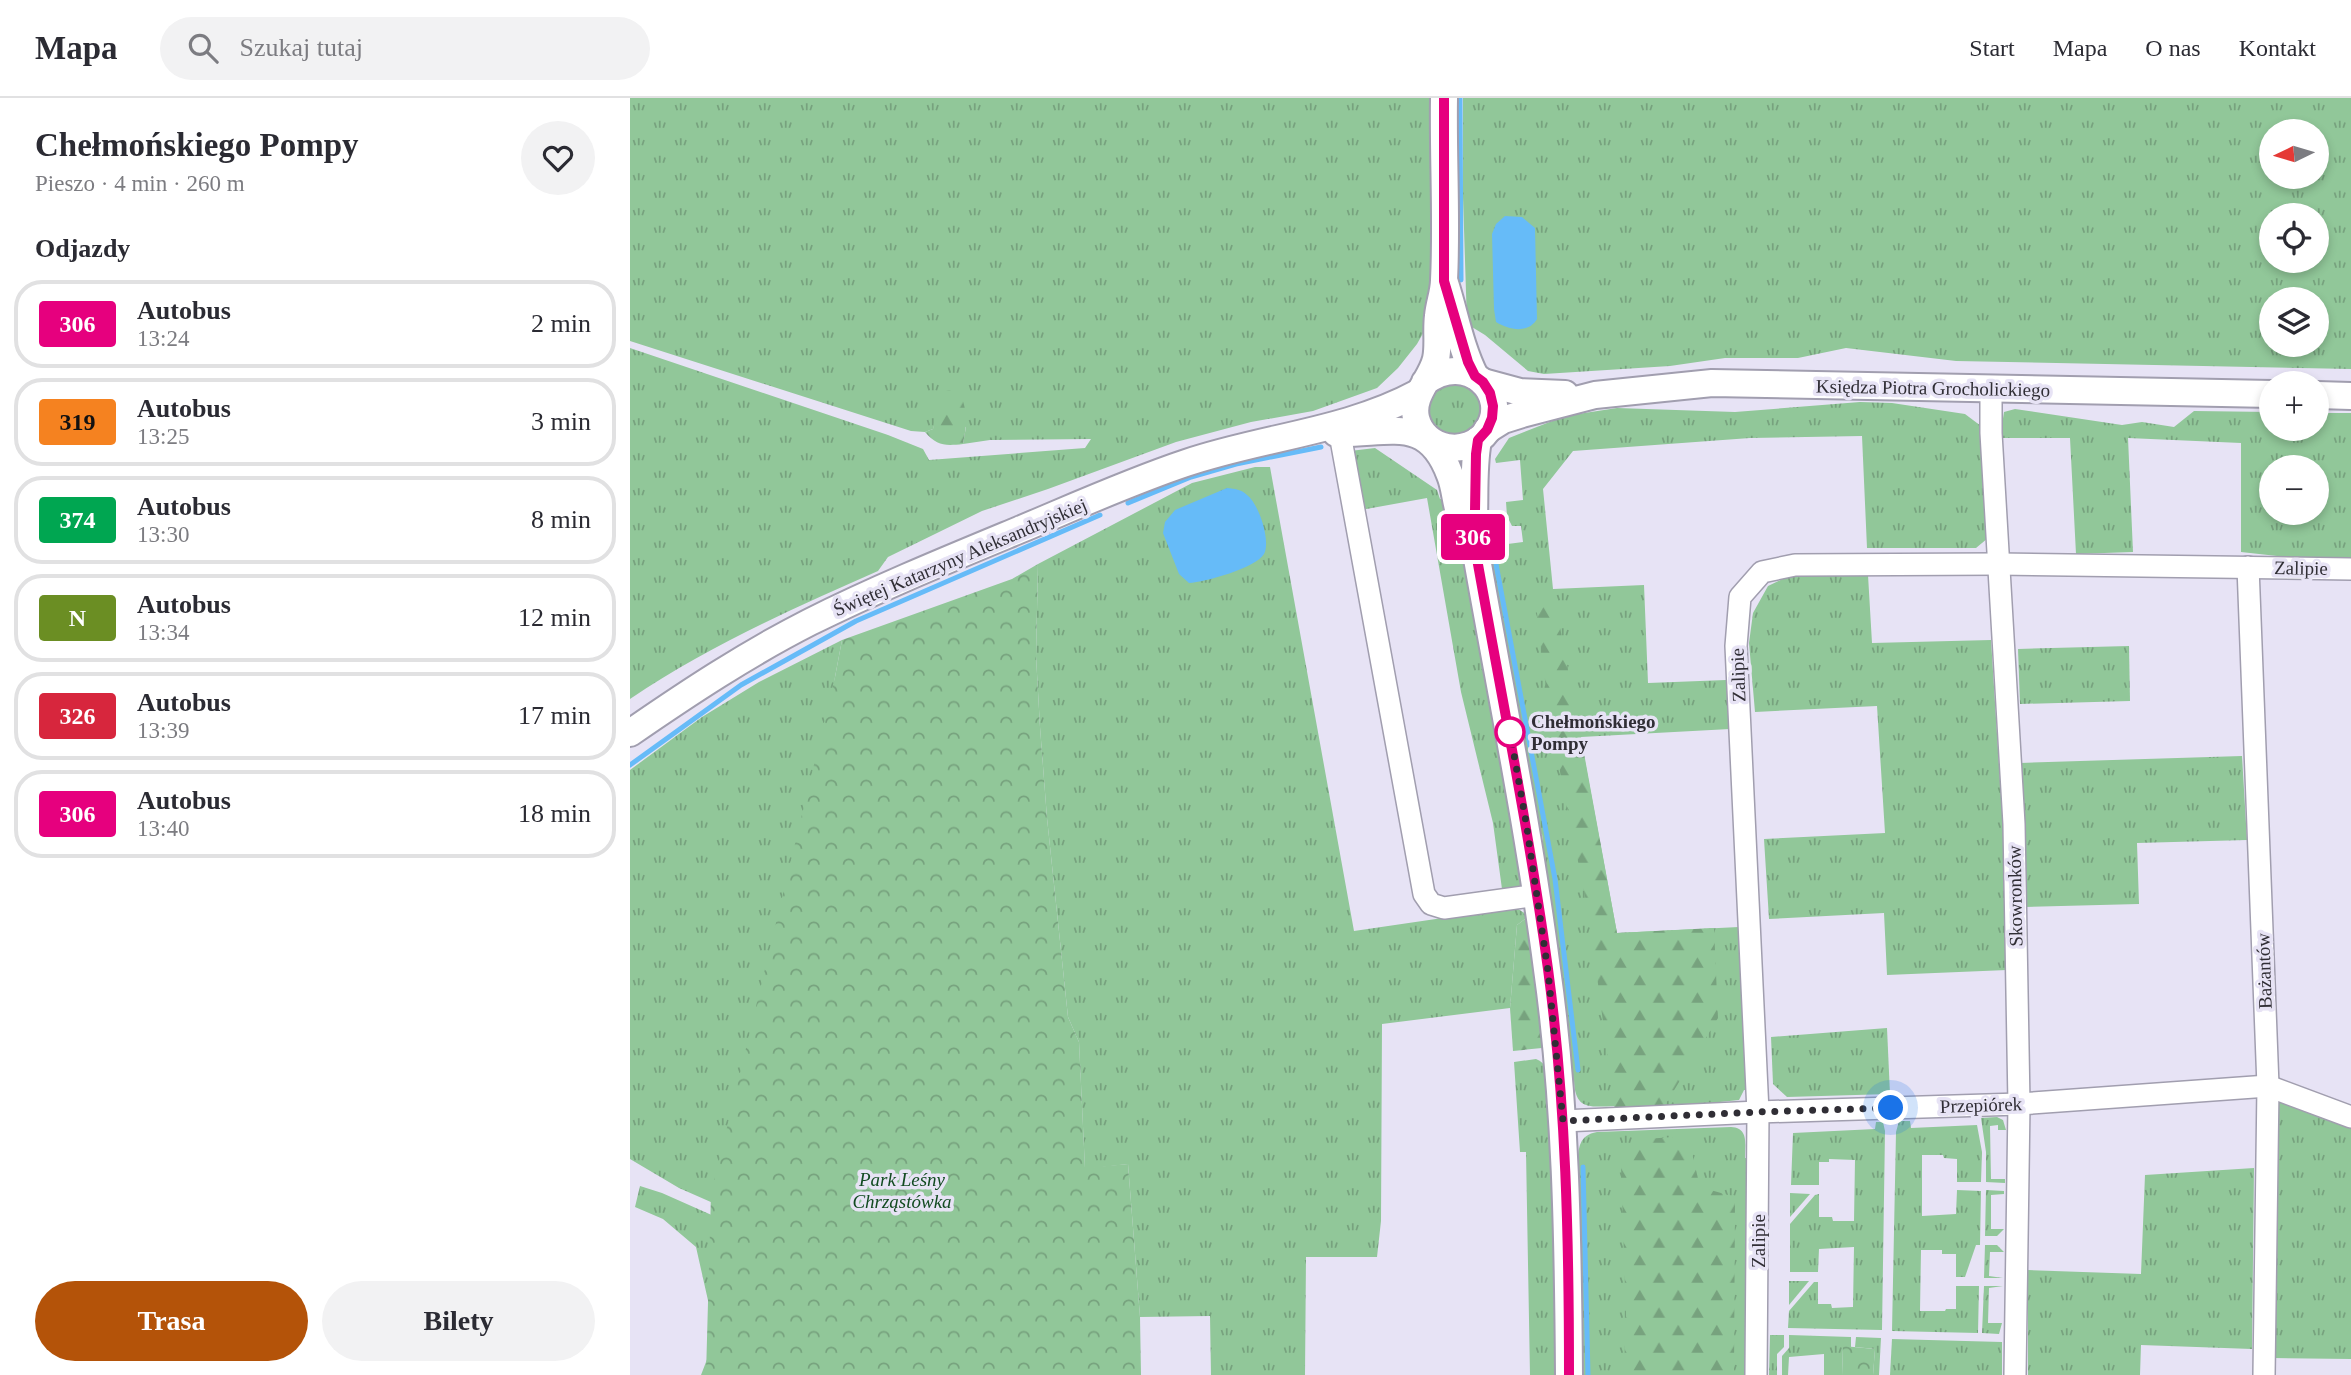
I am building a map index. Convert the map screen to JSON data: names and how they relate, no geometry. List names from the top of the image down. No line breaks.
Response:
{"streets":{"street":["Księdza Piotra Grocholickiego","Świętej Katarzyny Aleksandryjskiej","Zalipie","Skowronków","Bażantów","Przepiórek"]},"crossings":[["Księdza Piotra Grocholickiego","Świętej Katarzyny Aleksandryjskiej"],["Księdza Piotra Grocholickiego","Skowronków"],["Zalipie","Skowronków"],["Zalipie","Bażantów"],["Zalipie","Przepiórek"],["Skowronków","Przepiórek"],["Bażantów","Przepiórek"]],"parks":["Park Leśny Chrząstówka"],"places":["Chełmońskiego Pompy"],"lines":["bus line 306"],"north":"left","page":{"header":"Mapa","search":"Szukaj tutaj","nav":["Start","Mapa","O nas","Kontakt"],"heading":[["Chełmońskiego Pompy","Pieszo · 4 min · 260 m"],"Odjazdy"],"on_map":"306","map_buttons":["+","−"],"list":[{"mark":"306","name":"Autobus","note":"13:24","value":"2 min"},{"mark":"319","name":"Autobus","note":"13:25","value":"3 min"},{"mark":"374","name":"Autobus","note":"13:30","value":"8 min"},{"mark":"N","name":"Autobus","note":"13:34","value":"12 min"},{"mark":"326","name":"Autobus","note":"13:39","value":"17 min"},{"mark":"306","name":"Autobus","note":"13:40","value":"18 min"}],"buttons":["Trasa","Bilety"]}}
